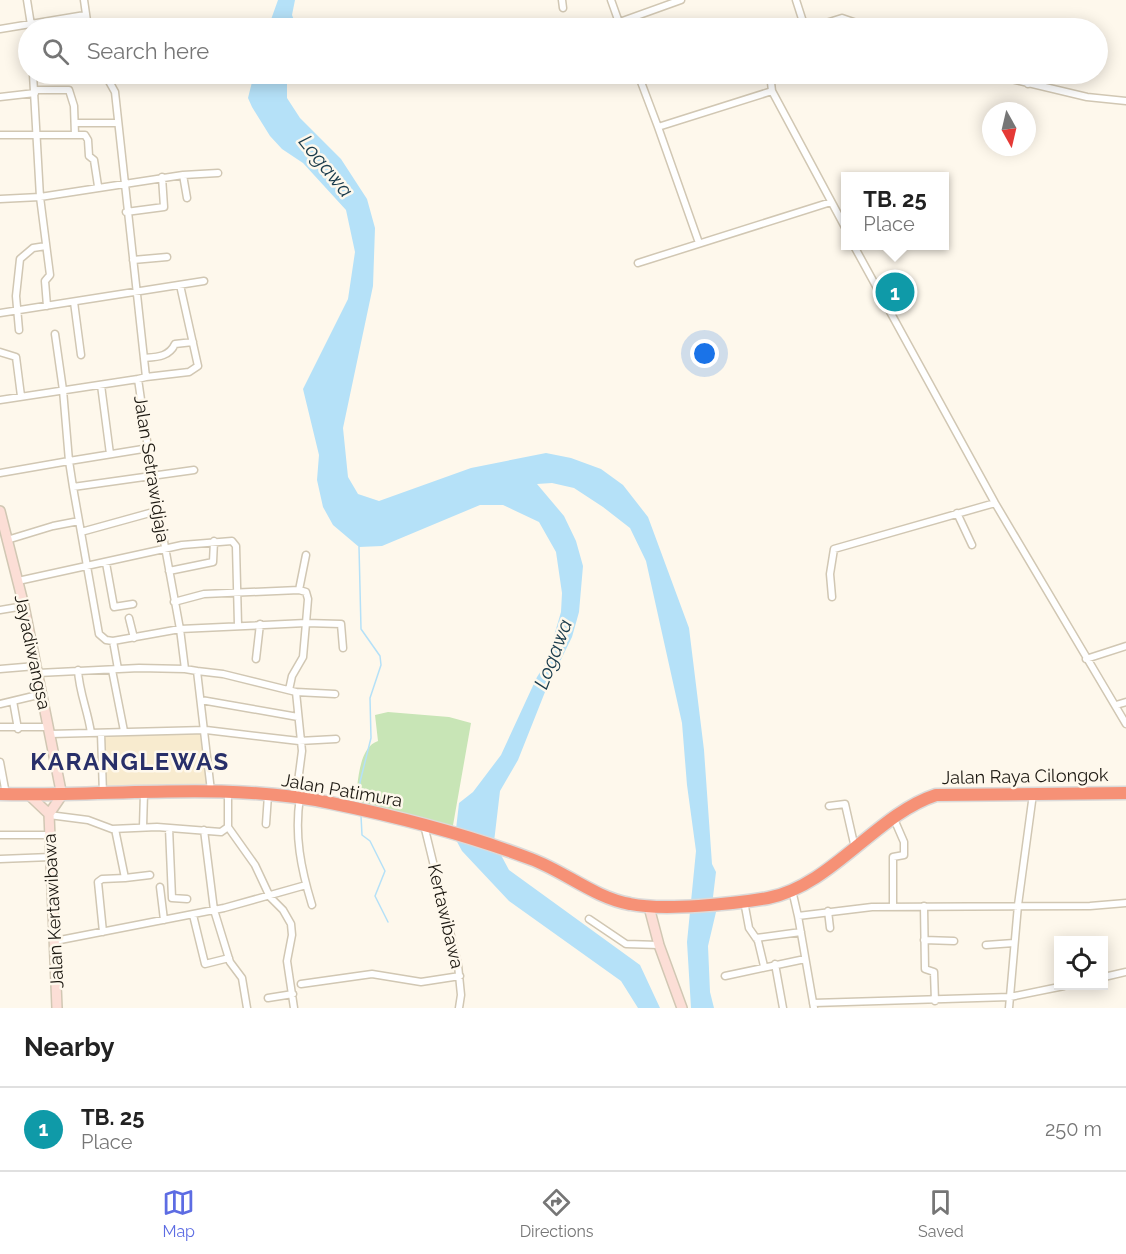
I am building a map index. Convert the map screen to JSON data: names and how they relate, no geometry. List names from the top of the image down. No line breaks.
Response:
{"streets":{"highway":["Jalan Raya Cilongok","Jalan Patimura"],"street":["Jalan Setrawidjaja","Jayadiwangsa","Jalan Kertawibawa","Kertawibawa"]},"crossings":[["Jayadiwangsa","Jalan Patimura"],["Jalan Raya Cilongok","Jalan Patimura"],["Jalan Patimura","Kertawibawa"]],"districts":["KARANGLEWAS"],"water":["Logawa"],"north":"bottom","page":{"search":"Search here","popup":["TB. 25","Place"],"pins":"1","heading":"Nearby","list":[{"mark":"1","name":"TB. 25","note":"Place","value":"250 m"}],"nav":["Map","Directions","Saved"]}}
